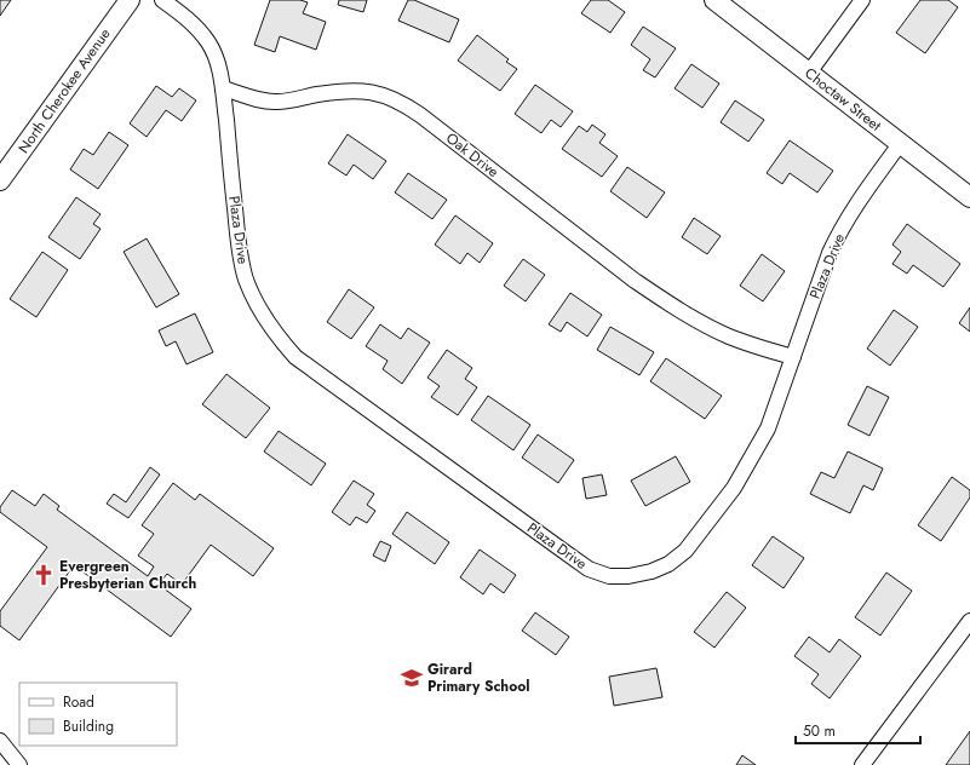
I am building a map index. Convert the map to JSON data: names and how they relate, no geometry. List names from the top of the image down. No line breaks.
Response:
{"streets":{"street":["North Cherokee Avenue","Choctaw Street","Oak Drive","Plaza Drive"]},"crossings":[["Choctaw Street","Plaza Drive"],["Oak Drive","Plaza Drive"]],"places":{"church":["Evergreen Presbyterian Church"],"school or university":["Girard Primary School"]},"legend":["Road","Building"],"scale_bar":"50 m"}
